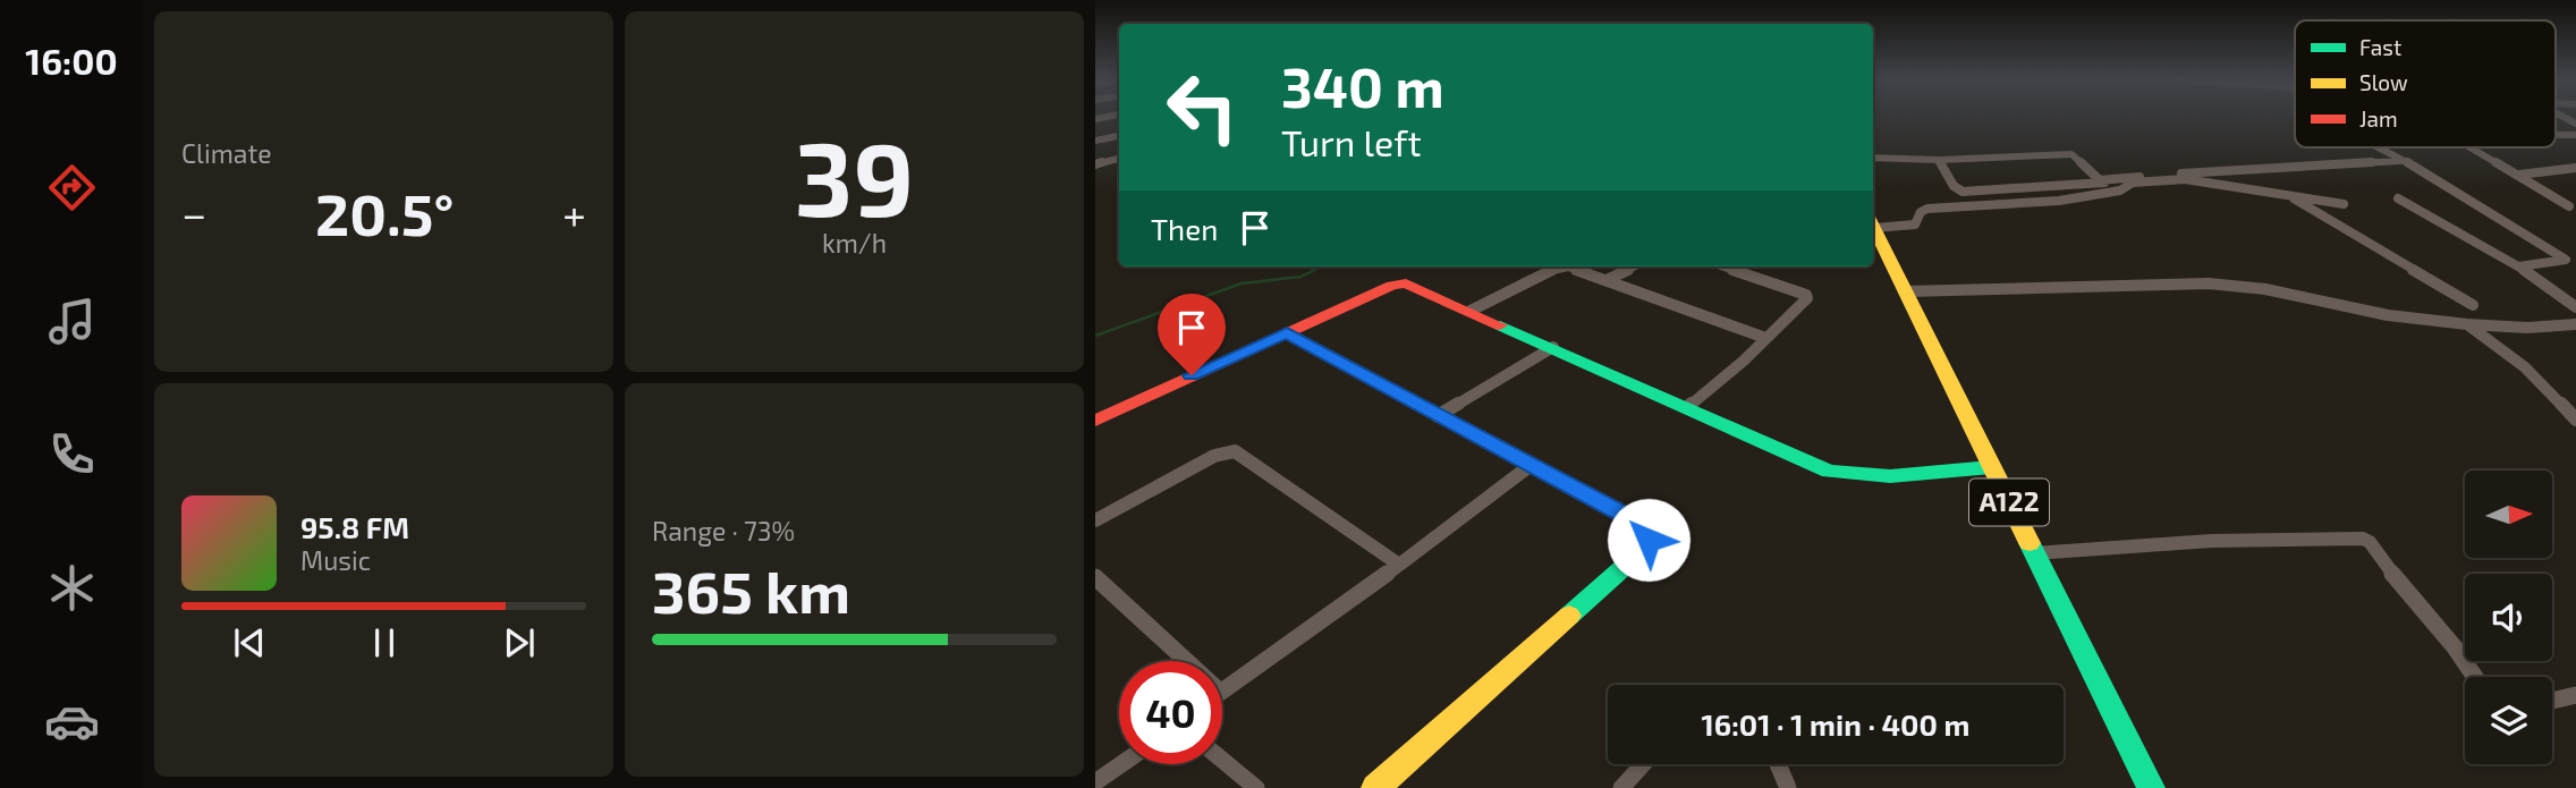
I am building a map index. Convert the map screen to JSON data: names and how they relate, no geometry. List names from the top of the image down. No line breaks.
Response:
{"streets":{"main road":["A122"]},"legend":["Fast","Slow","Jam"],"north":"right","page":{"tabs":"16:00","tile":["Climate",["39","km/h"],["Range · 73%","365 km"]],"turn":["340 m","Turn left"],"heat":["−","20.5°","+"],"then":"Then","song":["95.8 FM","Music"],"limit":"40","trip":"16:01 · 1 min · 400 m"}}
